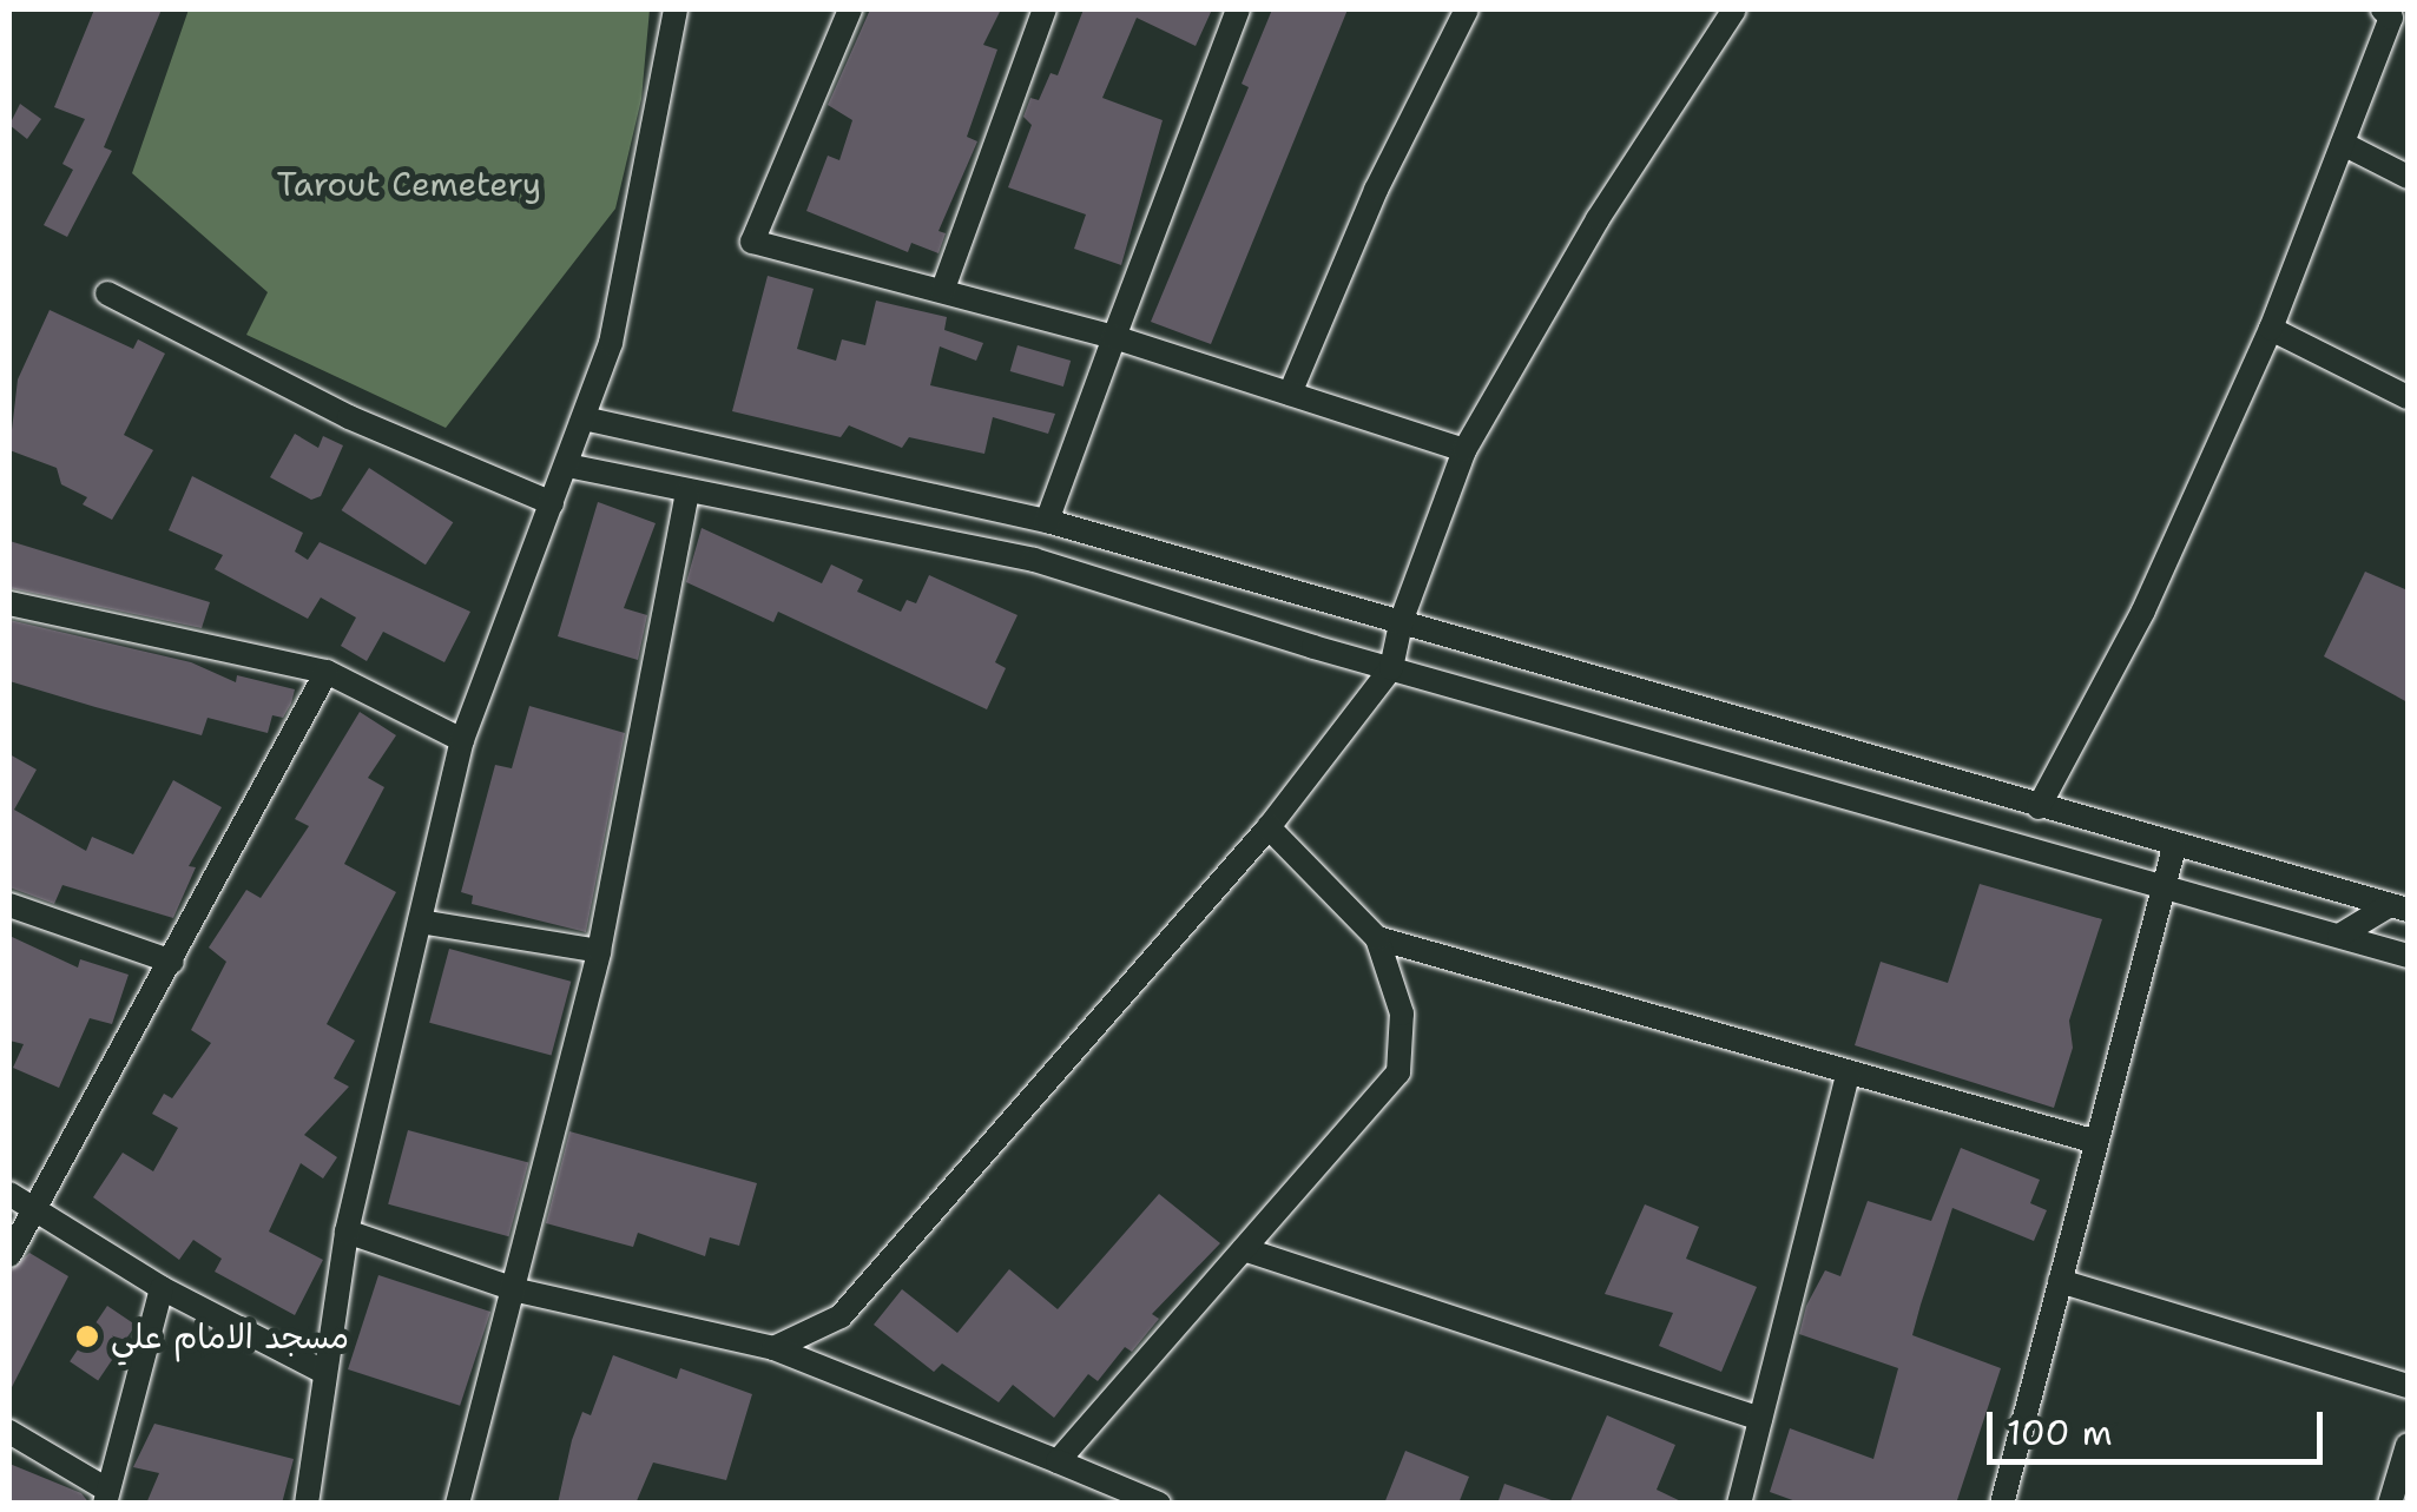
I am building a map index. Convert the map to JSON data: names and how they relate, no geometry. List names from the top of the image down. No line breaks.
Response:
{"parks":["Tarout Cemetery"],"places":["مسجد الامام علي"],"scale_bar":"100 m"}
